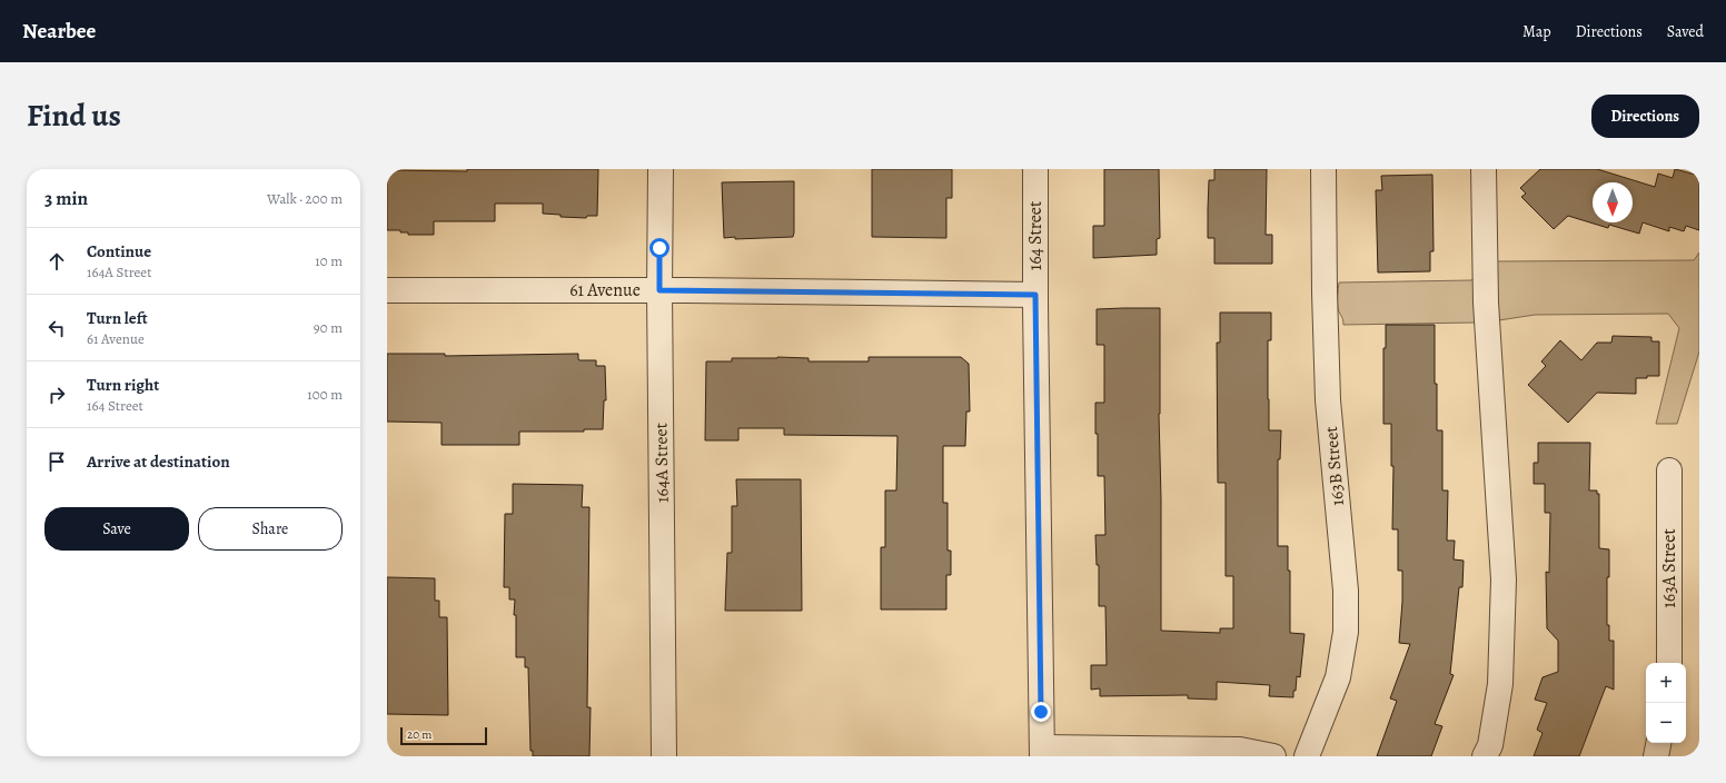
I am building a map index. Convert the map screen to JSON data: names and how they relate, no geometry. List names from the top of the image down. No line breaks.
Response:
{"streets":{"street":["164 Street","61 Avenue","164A Street","163B Street","163A Street"]},"crossings":[["164 Street","61 Avenue"],["61 Avenue","164A Street"]],"scale_bar":"20 m","north":"bottom","page":{"header":"Nearbee","nav":["Map","Directions","Saved"],"title":"Find us","buttons":["Directions",["Save","Share"]],"heading":["3 min","Walk · 200 m"],"list":[["Continue","164A Street","10 m"],["Turn left","61 Avenue","90 m"],["Turn right","164 Street","100 m"],"Arrive at destination"],"map_buttons":["+","−"],"scale":"20 m"}}
